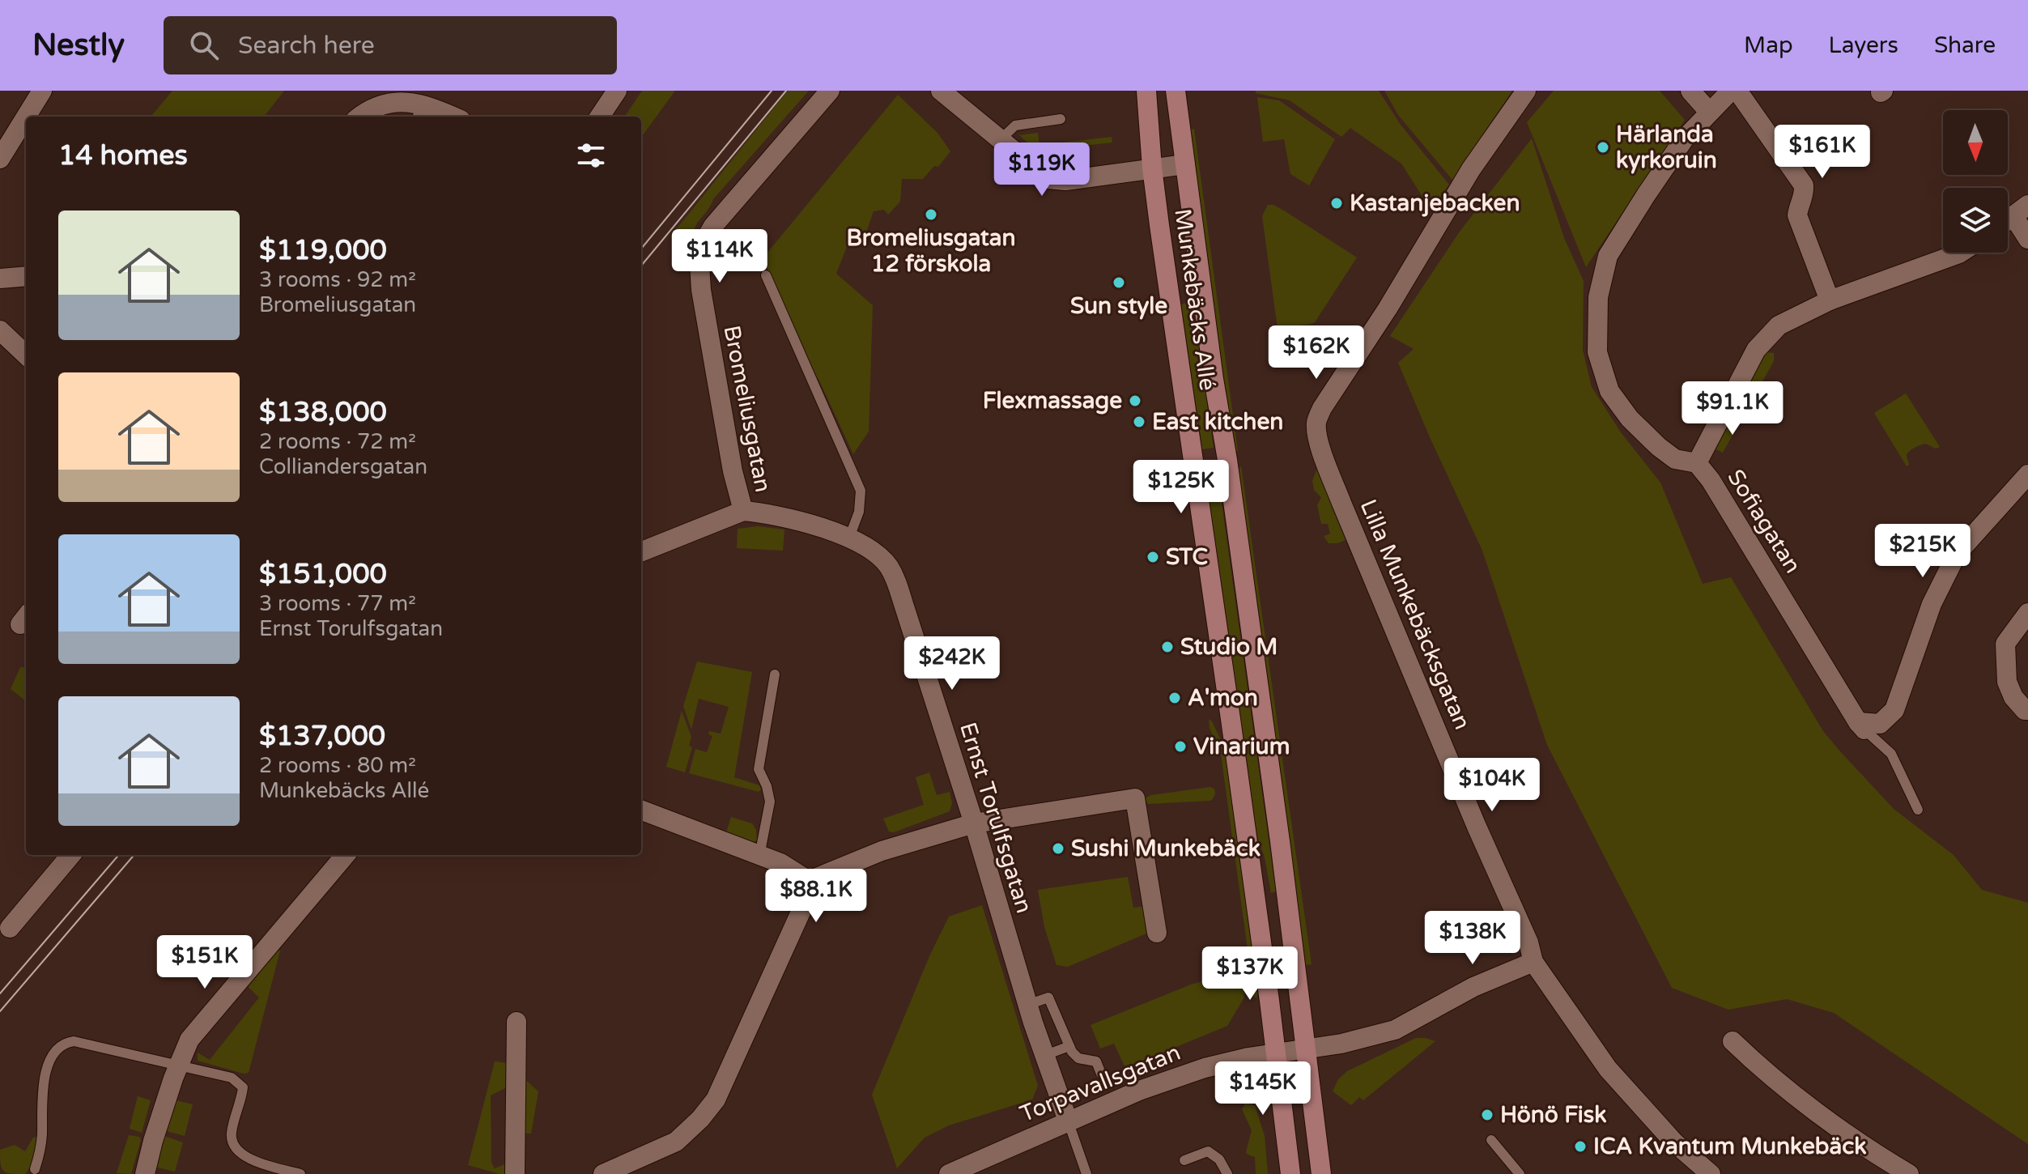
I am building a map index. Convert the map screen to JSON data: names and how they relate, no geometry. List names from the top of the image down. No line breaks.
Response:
{"streets":{"street":["Munkebäcks Allé","Bromeliusgatan","Sofiagatan","Lilla Munkebäcksgatan","Ernst Torulfsgatan","Torpavallsgatan"]},"crossings":[["Munkebäcks Allé","Torpavallsgatan"],["Bromeliusgatan","Ernst Torulfsgatan"],["Ernst Torulfsgatan","Torpavallsgatan"]],"places":["Härlanda kyrkoruin","Kastanjebacken","Bromeliusgatan 12 förskola","Sun style","Flexmassage","East kitchen","STC","Studio M","A'mon","Vinarium","Sushi Munkebäck","Hönö Fisk","ICA Kvantum Munkebäck"],"north":"bottom","page":{"header":"Nestly","search":"Search here","nav":["Map","Layers","Share"],"heading":"14 homes","price":["$161K","$119K","$114K","$162K","$91.1K","$125K","$215K","$242K","$104K","$88.1K","$138K","$151K","$137K","$145K"],"list":[{"name":"$119,000","note":"3 rooms · 92 m² · Bromeliusgatan"},{"name":"$138,000","note":"2 rooms · 72 m² · Colliandersgatan"},{"name":"$151,000","note":"3 rooms · 77 m² · Ernst Torulfsgatan"},{"name":"$137,000","note":"2 rooms · 80 m² · Munkebäcks Allé"}]}}
